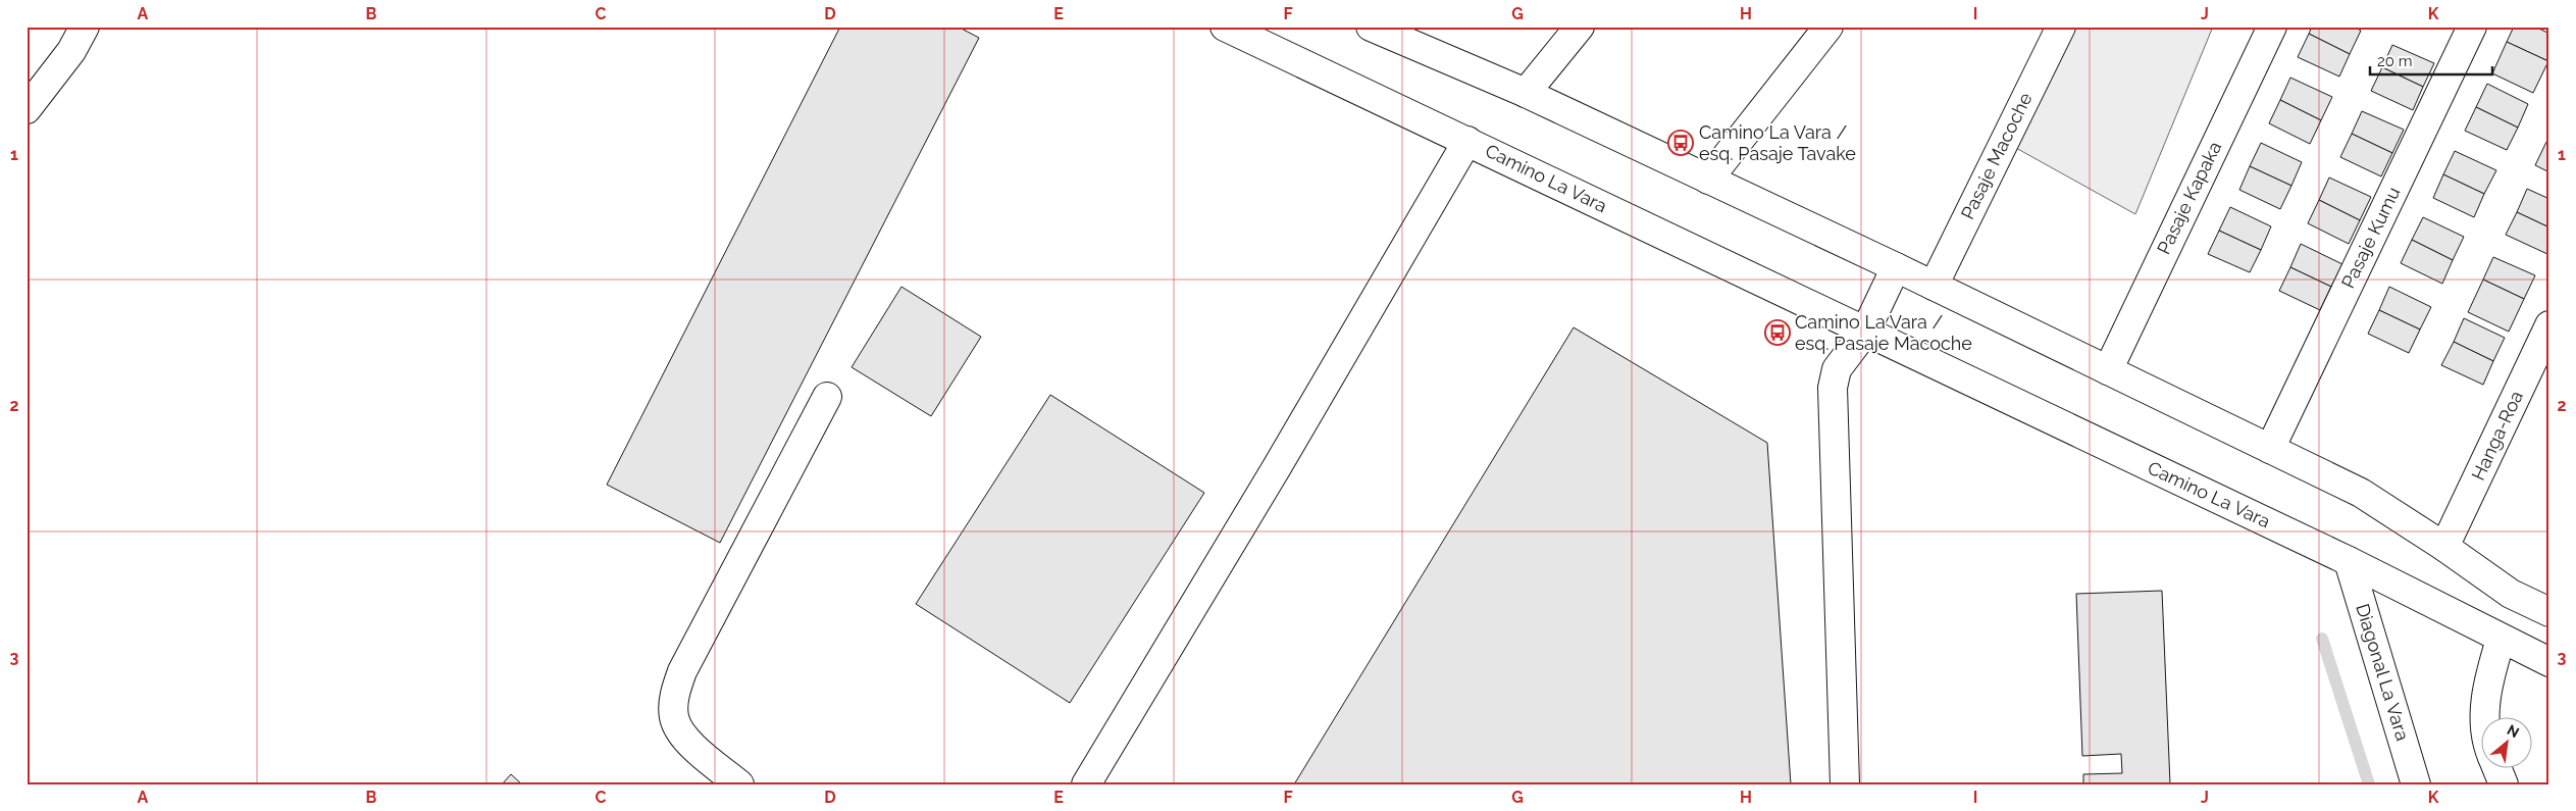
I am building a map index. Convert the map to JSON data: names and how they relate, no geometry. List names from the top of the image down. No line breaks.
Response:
{"streets":{"street":["Pasaje Macoche","Camino La Vara","Pasaje Kapaka","Pasaje Kumu","Hanga-Roa","Diagonal La Vara"]},"crossings":[["Camino La Vara","Diagonal La Vara"]],"places":{"bus stop":["Camino La Vara / esq. Pasaje Tavake","Camino La Vara / esq. Pasaje Macoche"]},"scale_bar":"20 m","north":"top right","grid":{"columns":["A","B","C","D","E","F","G","H","I","J","K"],"rows":["1","2","3"]}}
